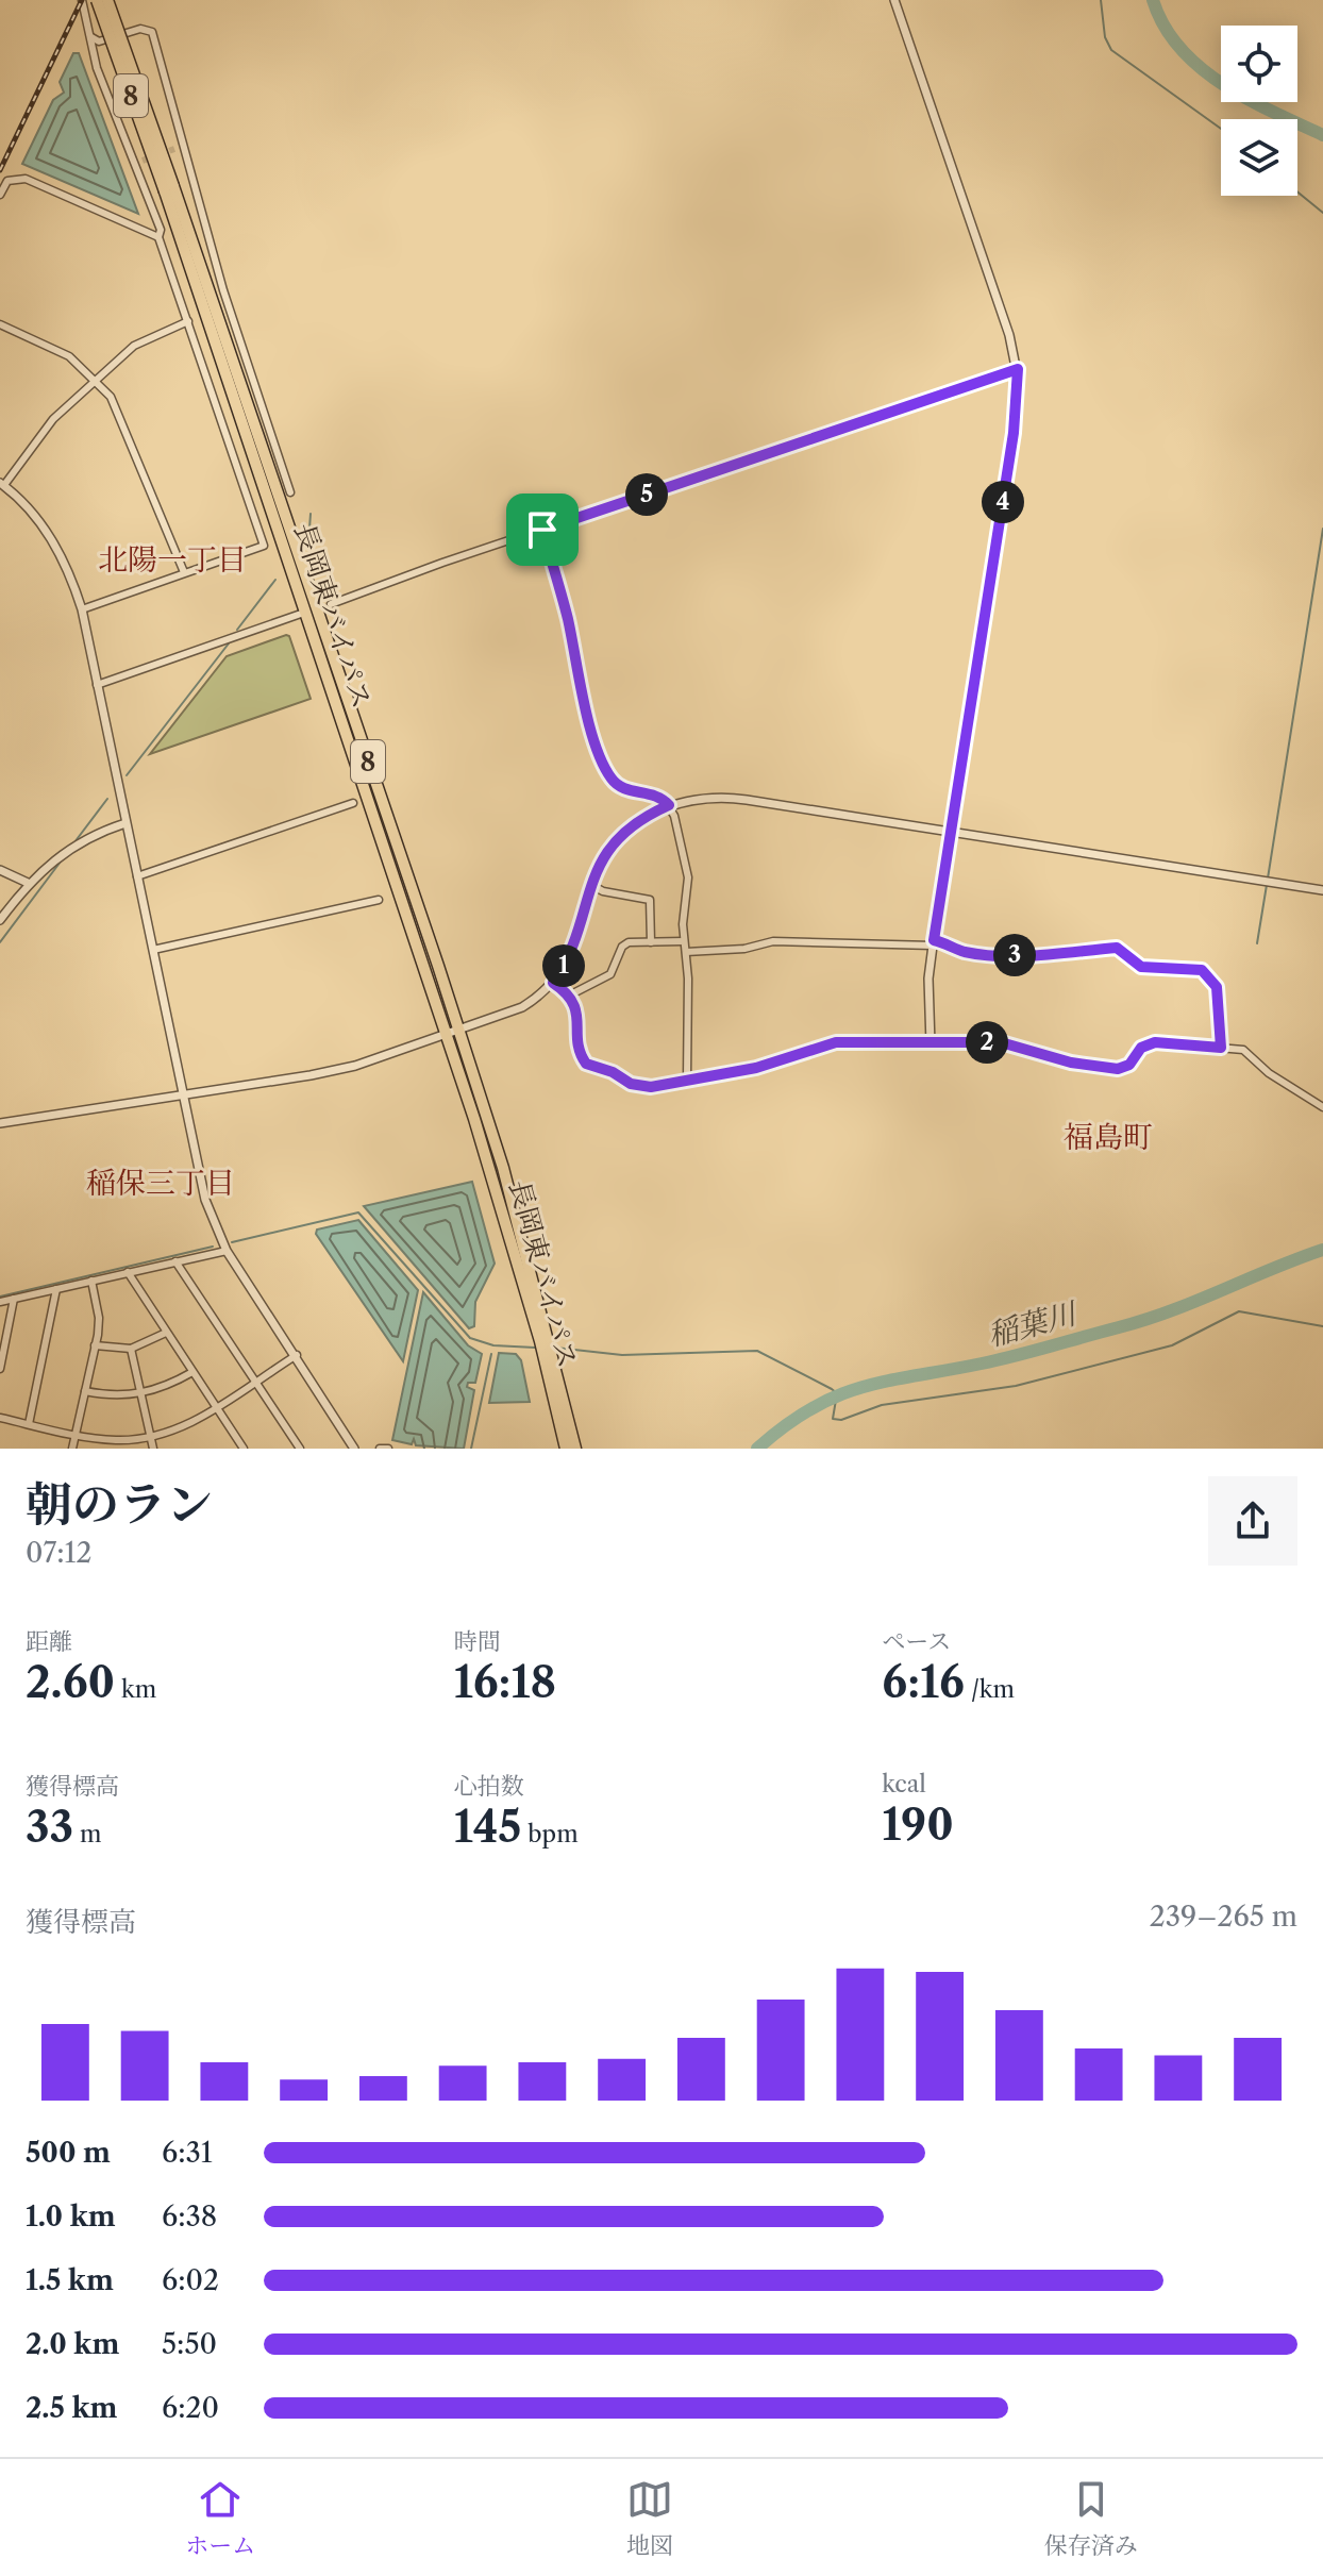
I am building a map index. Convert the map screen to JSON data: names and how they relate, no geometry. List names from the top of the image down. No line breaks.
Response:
{"streets":{"highway":["8","長岡東バイパス"]},"districts":["北陽一丁目","福島町","稲保三丁目"],"water":["稲葉川"],"page":{"pins":["5","4","3","1","2"],"heading":["朝のラン","07:12"],"stats":[["距離","2.60 km"],["時間","16:18"],["ペース","6:16 /km"],["獲得標高","33 m"],["心拍数","145 bpm"],["kcal","190"]],"chart":["獲得標高","239–265 m"],"list":[{"name":"500 m","note":"6:31"},{"name":"1.0 km","note":"6:38"},{"name":"1.5 km","note":"6:02"},{"name":"2.0 km","note":"5:50"},{"name":"2.5 km","note":"6:20"}],"tabs":["ホーム","地図","保存済み"]}}
